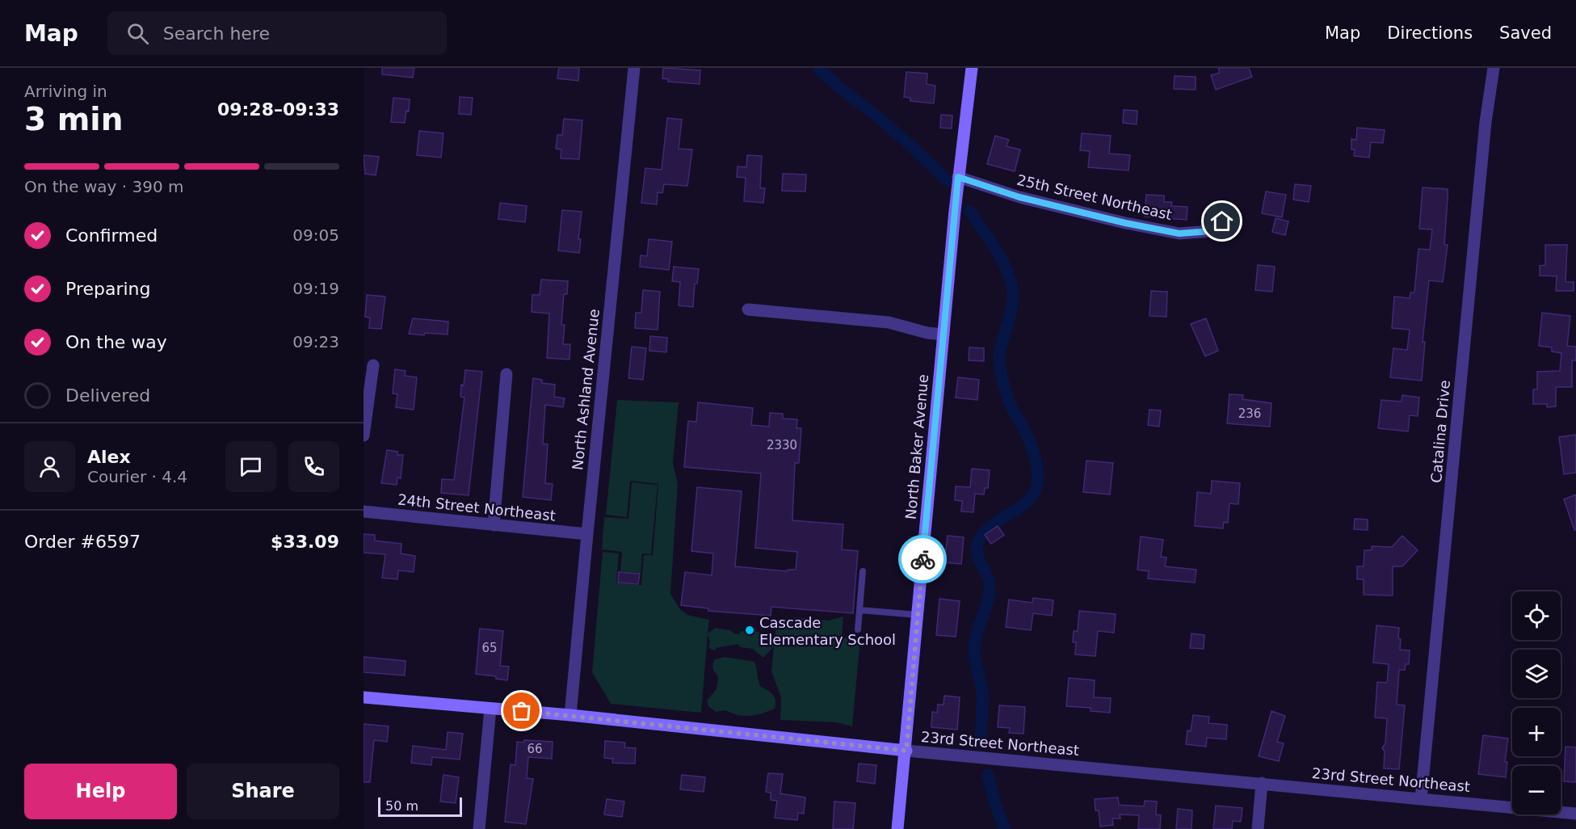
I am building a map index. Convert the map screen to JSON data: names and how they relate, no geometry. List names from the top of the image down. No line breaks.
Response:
{"streets":{"main road":["North Baker Avenue","23rd Street Northeast"],"street":["25th Street Northeast","North Ashland Avenue","Catalina Drive","24th Street Northeast"]},"crossings":[["25th Street Northeast","North Baker Avenue"],["North Ashland Avenue","24th Street Northeast"],["North Ashland Avenue","23rd Street Northeast"],["Catalina Drive","23rd Street Northeast"],["North Baker Avenue","23rd Street Northeast"]],"places":["Cascade Elementary School"],"house_numbers":["236","2330","65","66"],"scale_bar":"50 m","page":{"header":"Map","search":"Search here","nav":["Map","Directions","Saved"],"heading":["3 min","Arriving in","09:28–09:33"],"panel":["Alex","Courier · 4.4","Order #6597","$33.09"],"bar":"On the way · 390 m","list":[["Confirmed","09:05"],["Preparing","09:19"],["On the way","09:23"],"Delivered"],"map_buttons":["+","−"],"buttons":["Help","Share"],"scale":"50 m"}}
